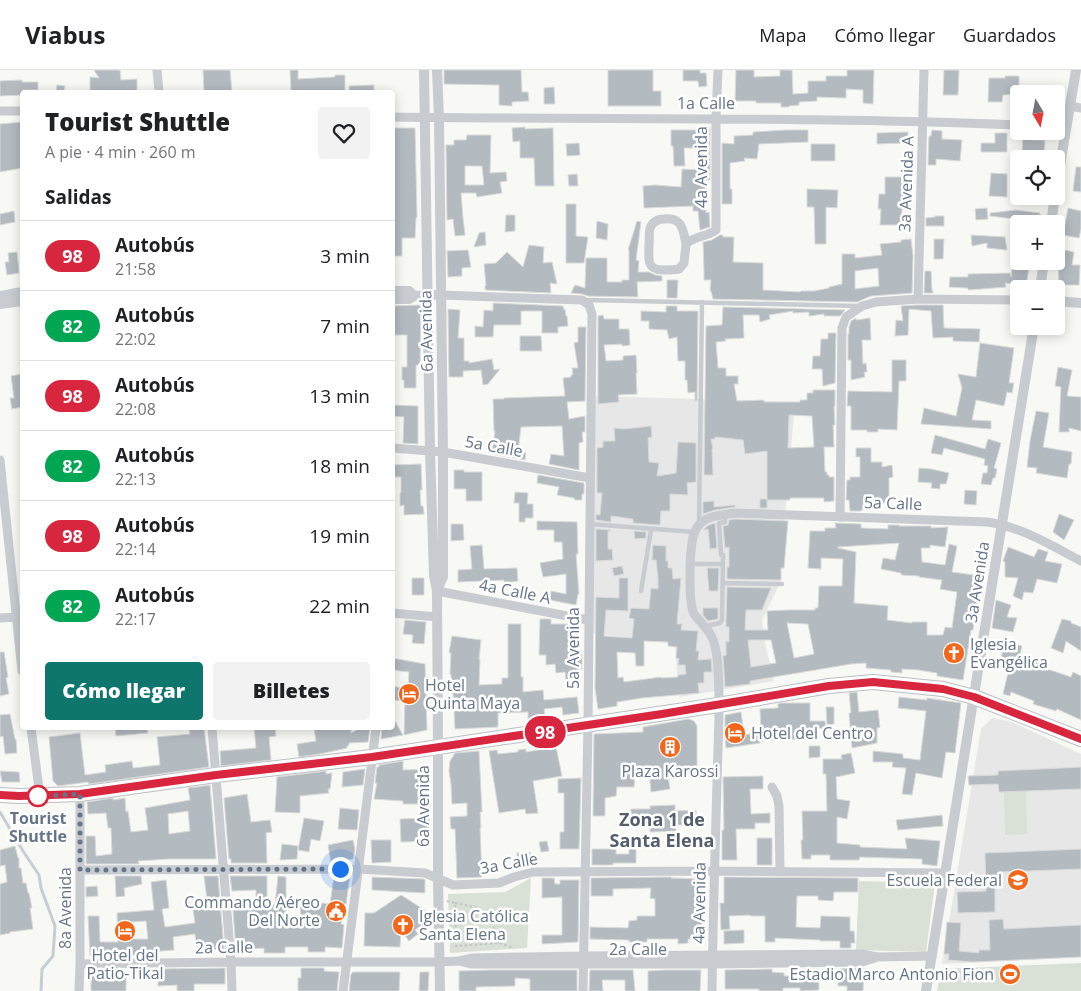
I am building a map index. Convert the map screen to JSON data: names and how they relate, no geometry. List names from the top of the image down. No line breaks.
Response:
{"streets":{"street":["1a Calle","4a Avenida","3a Avenida A","6a Avenida","5a Calle","3a Avenida","4a Calle A","5a Avenida","3a Calle","8a Avenida","2a Calle"]},"crossings":[["1a Calle","4a Avenida"],["1a Calle","3a Avenida A"],["1a Calle","6a Avenida"],["4a Avenida","5a Calle"],["4a Avenida","3a Calle"],["4a Avenida","2a Calle"],["6a Avenida","5a Calle"],["6a Avenida","4a Calle A"],["6a Avenida","3a Calle"],["6a Avenida","2a Calle"],["5a Calle","3a Avenida"],["5a Calle","5a Avenida"],["3a Avenida","3a Calle"],["3a Avenida","2a Calle"],["4a Calle A","5a Avenida"],["5a Avenida","3a Calle"],["5a Avenida","2a Calle"],["3a Calle","8a Avenida"],["8a Avenida","2a Calle"]],"districts":["Zona 1 de Santa Elena"],"places":{"church":["Iglesia Evangélica","Iglesia Católica Santa Elena"],"hotel":["Hotel Quinta Maya","Hotel del Centro","Hotel del Patio-Tikal"],"building":["Plaza Karossi"],"other":["Tourist Shuttle"],"school or university":["Escuela Federal"],"public building":["Commando Aéreo Del Norte"],"sports":["Estadio Marco Antonio Fion"]},"lines":["bus line 98"],"north":"bottom","page":{"header":"Viabus","nav":["Mapa","Cómo llegar","Guardados"],"on_map":"98","map_buttons":["+","−"],"heading":[["Tourist Shuttle","A pie · 4 min · 260 m"],"Salidas"],"list":[{"mark":"98","name":"Autobús","note":"21:58","value":"3 min"},{"mark":"82","name":"Autobús","note":"22:02","value":"7 min"},{"mark":"98","name":"Autobús","note":"22:08","value":"13 min"},{"mark":"82","name":"Autobús","note":"22:13","value":"18 min"},{"mark":"98","name":"Autobús","note":"22:14","value":"19 min"},{"mark":"82","name":"Autobús","note":"22:17","value":"22 min"}],"buttons":["Cómo llegar","Billetes"]}}
